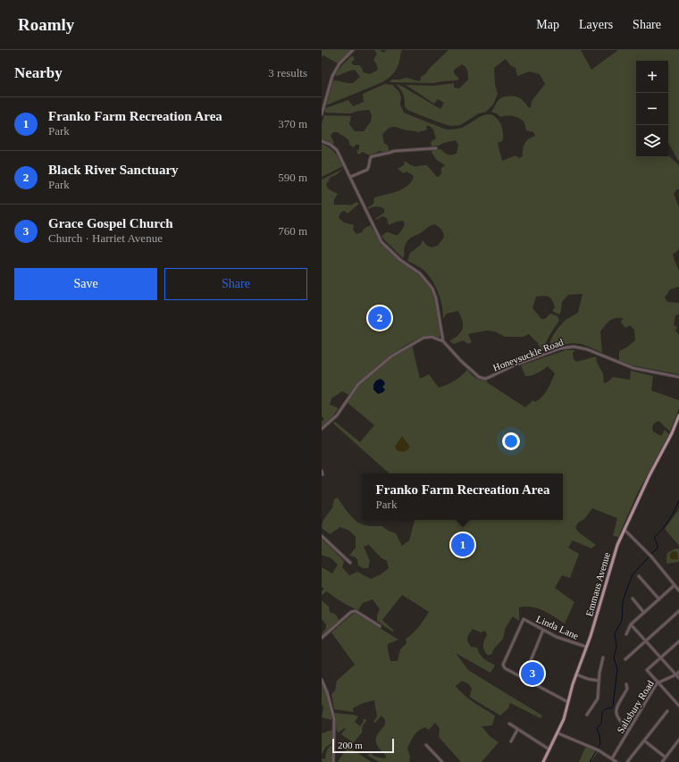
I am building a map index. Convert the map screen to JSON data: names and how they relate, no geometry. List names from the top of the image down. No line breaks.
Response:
{"streets":{"main road":["Emmaus Avenue"],"street":["Honeysuckle Road","Linda Lane","Salisbury Road"]},"crossings":[["Emmaus Avenue","Linda Lane"]],"scale_bar":"200 m","page":{"header":"Roamly","nav":["Map","Layers","Share"],"heading":["Nearby","3 results"],"map_buttons":["+","−"],"list":[{"mark":"1","name":"Franko Farm Recreation Area","note":"Park","value":"370 m"},{"mark":"2","name":"Black River Sanctuary","note":"Park","value":"590 m"},{"mark":"3","name":"Grace Gospel Church","note":"Church · Harriet Avenue","value":"760 m"}],"buttons":["Save","Share"],"pins":["2","1","3"],"popup":["Franko Farm Recreation Area","Park"],"scale":"200 m"}}
